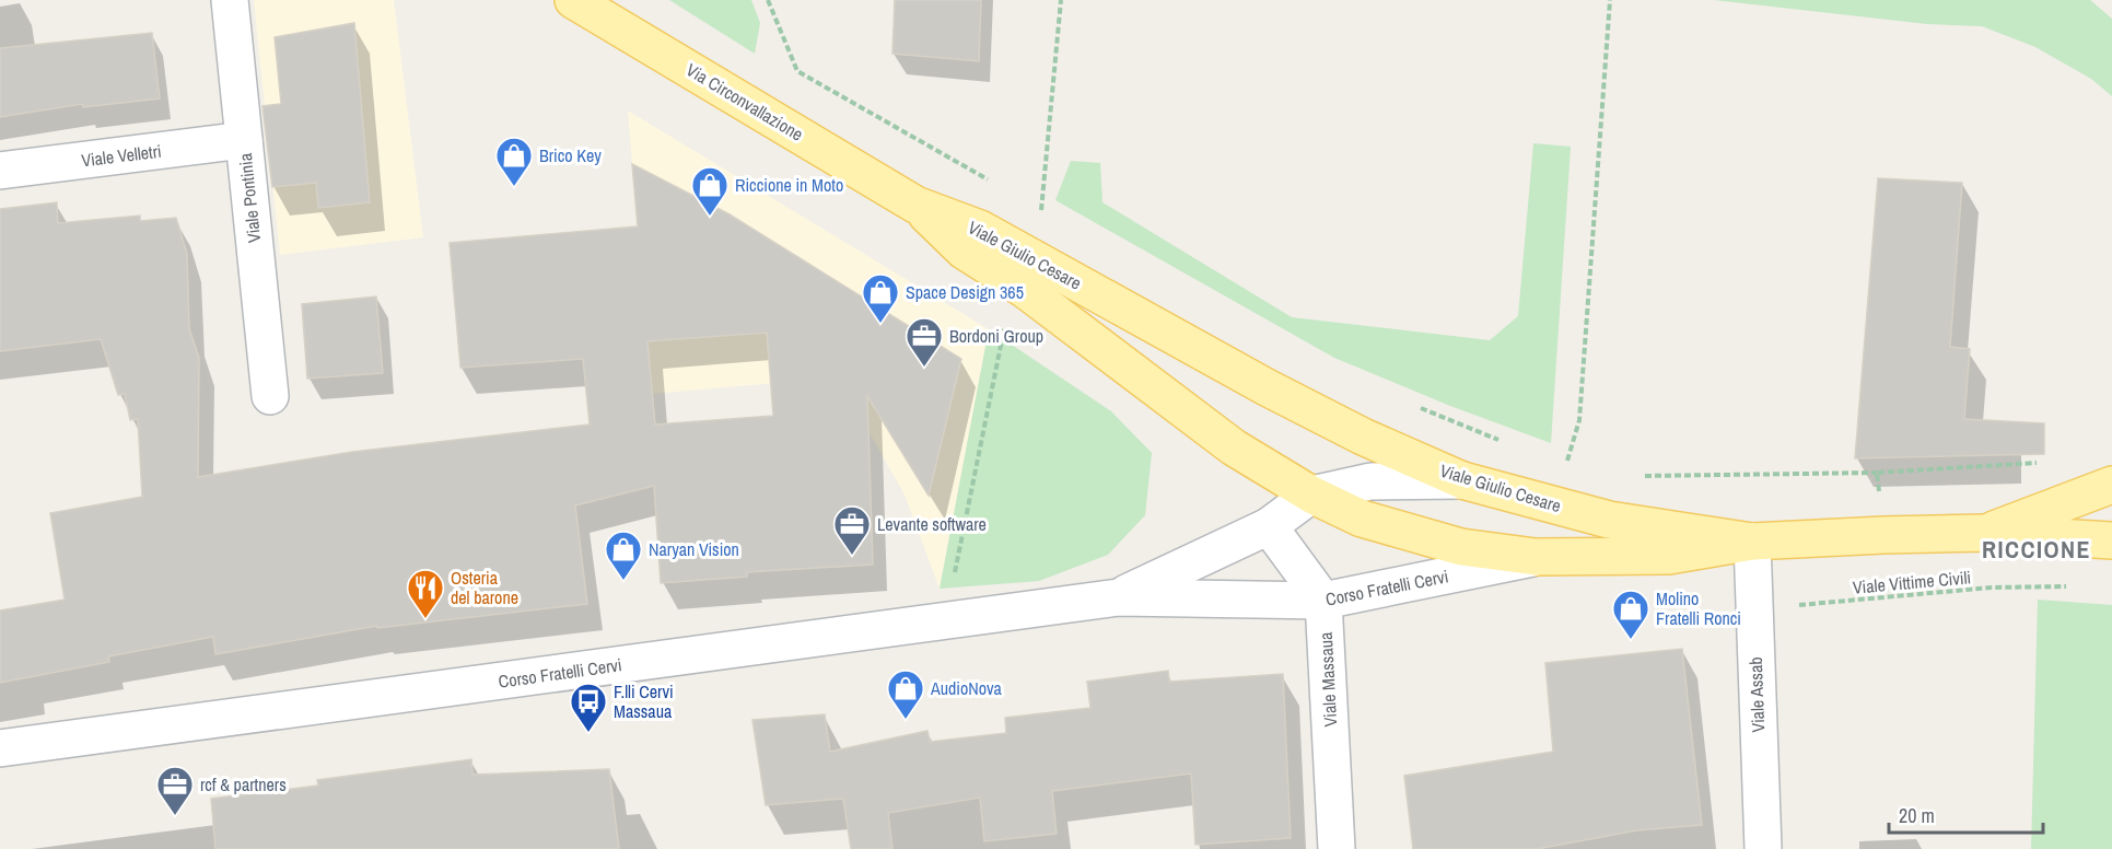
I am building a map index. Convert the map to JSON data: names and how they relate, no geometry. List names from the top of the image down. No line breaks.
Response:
{"streets":{"main road":["Via Circonvallazione","Viale Giulio Cesare"],"street":["Viale Velletri","Viale Pontinia","Corso Fratelli Cervi","Viale Massaua","Viale Assab"],"path":["Viale Vittime Civili"]},"crossings":[["Via Circonvallazione","Viale Giulio Cesare"],["Viale Velletri","Viale Pontinia"],["Viale Giulio Cesare","Corso Fratelli Cervi"],["Viale Giulio Cesare","Viale Assab"],["Viale Vittime Civili","Viale Assab"],["Corso Fratelli Cervi","Viale Massaua"]],"districts":["RICCIONE"],"places":{"shop":["Brico Key","Riccione in Moto","Space Design 365","Naryan Vision","Molino Fratelli Ronci","AudioNova"],"office":["Bordoni Group","Levante software","rcf & partners"],"restaurant":["Osteria del barone"],"bus stop":["F.lli Cervi Massaua"]},"scale_bar":"20 m"}
